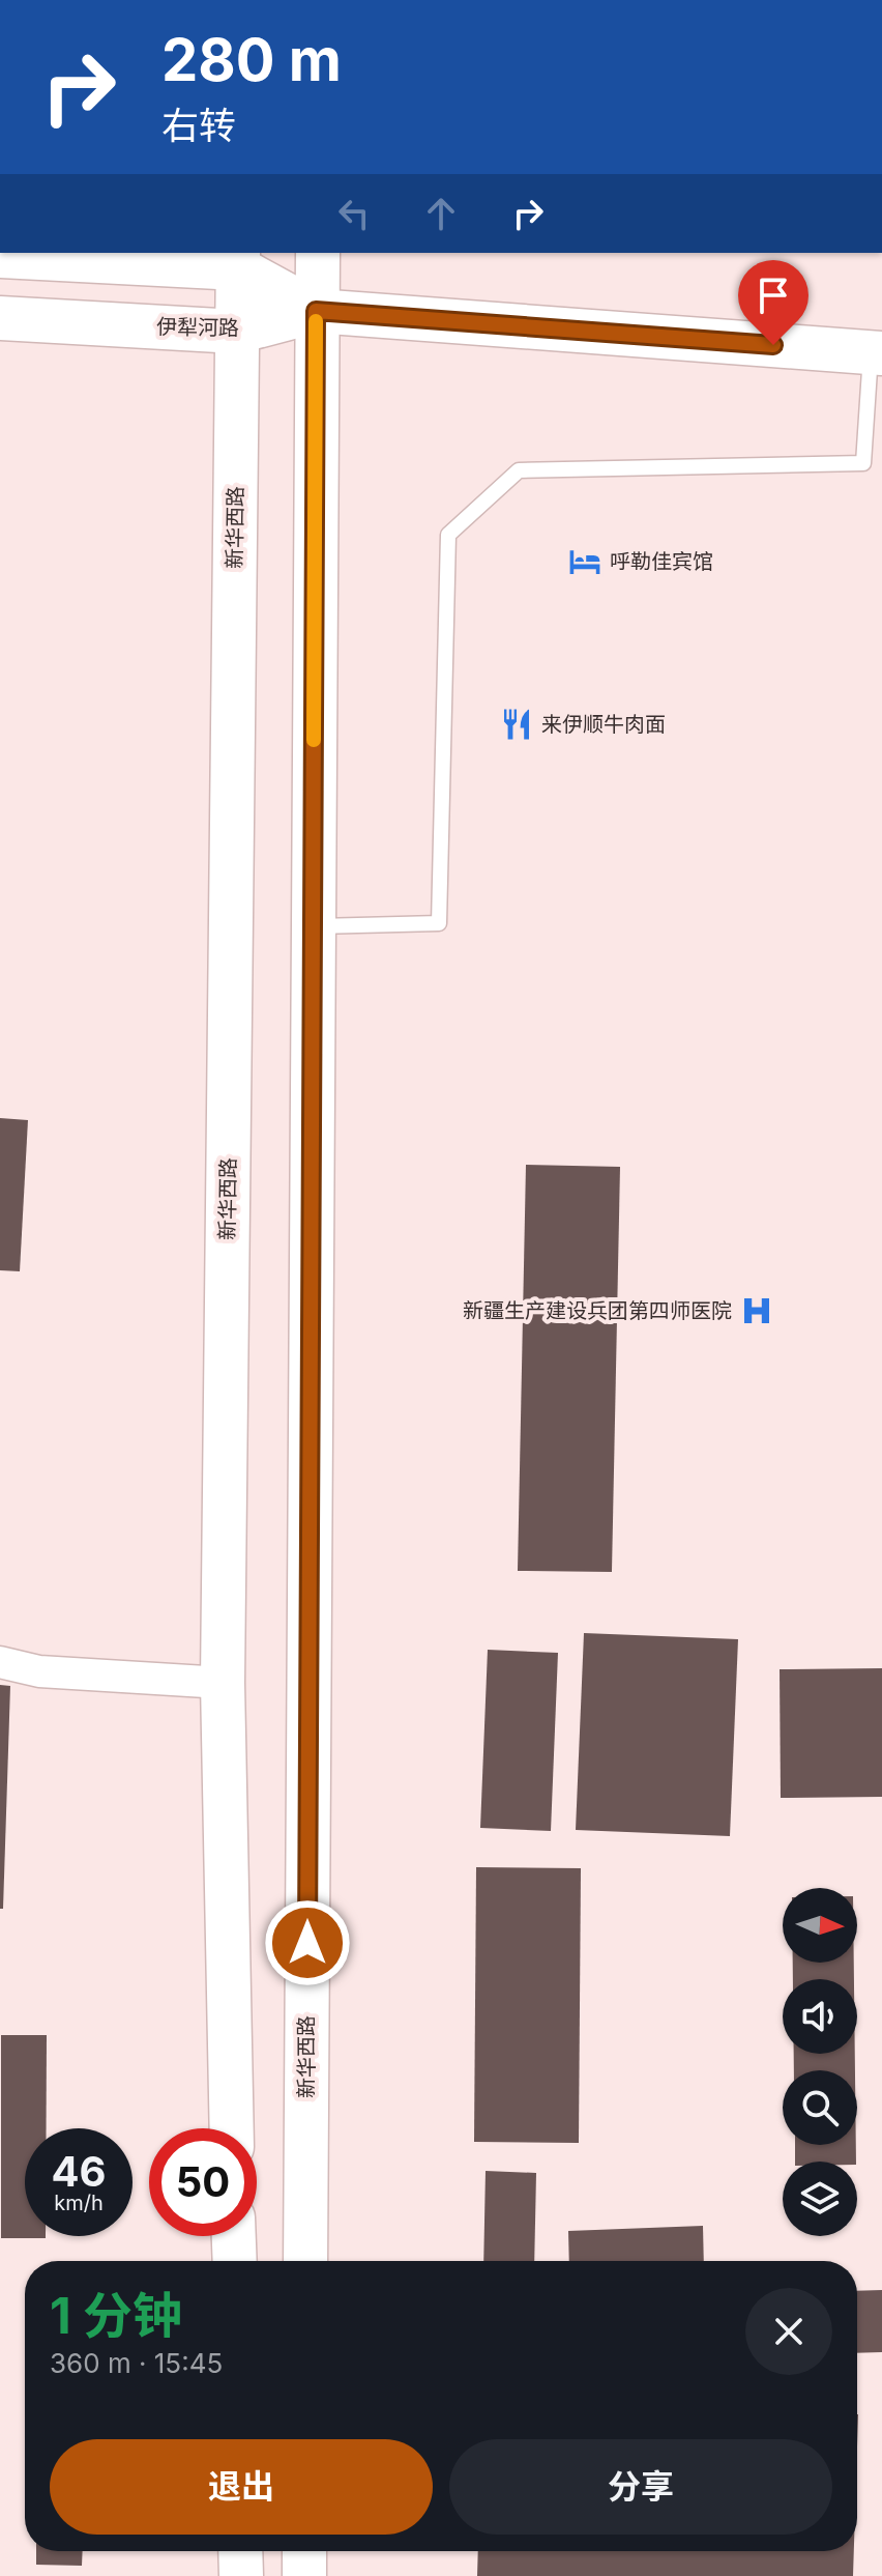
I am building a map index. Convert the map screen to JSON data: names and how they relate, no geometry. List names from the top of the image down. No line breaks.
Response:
{"streets":{"main road":["伊犁河路","新华西路"]},"crossings":[["伊犁河路","新华西路"]],"places":{"hotel":["呼勒佳宾馆"],"restaurant":["来伊顺牛肉面"],"hospital":["新疆生产建设兵团第四师医院"]},"north":"right","page":{"turn":["280 m","右转"],"speed":"46 km/h","limit":"50","heading":["1 分钟","360 m · 15:45"],"buttons":["退出","分享"]}}
